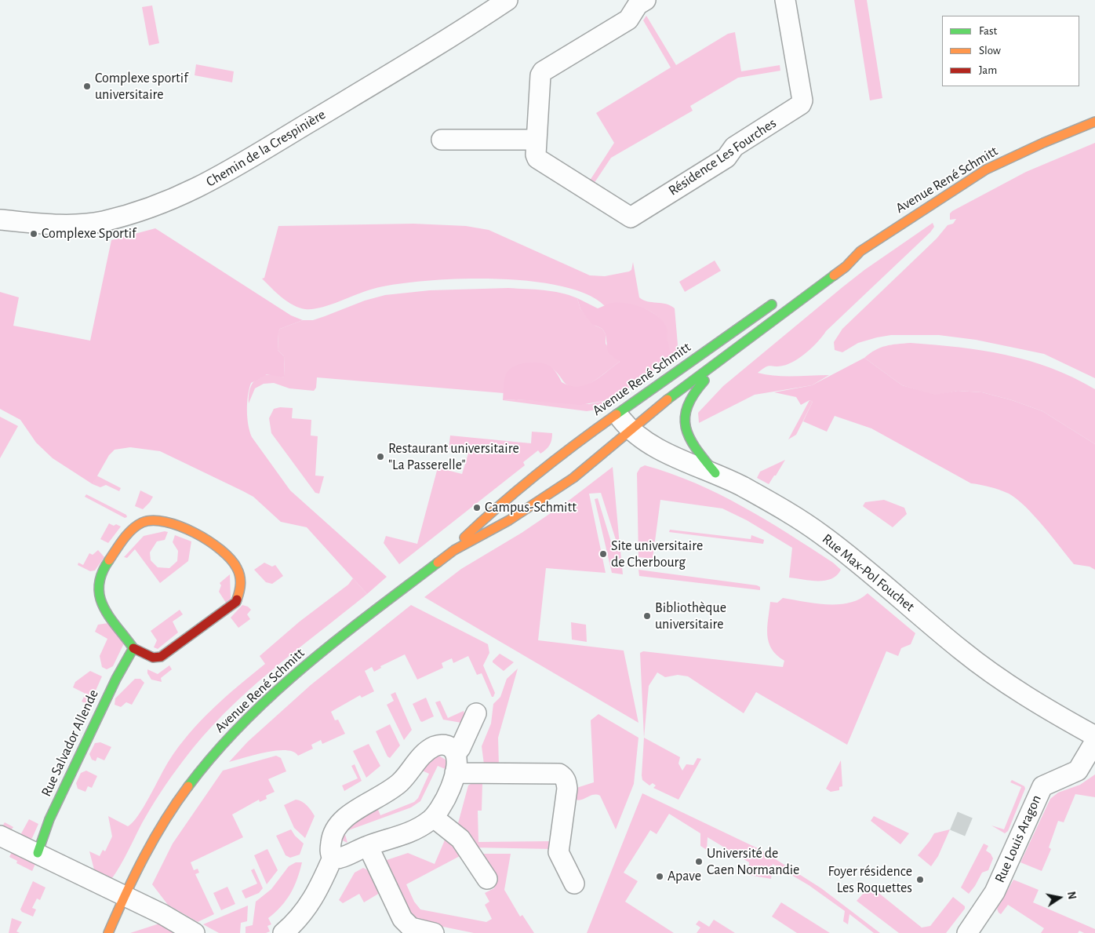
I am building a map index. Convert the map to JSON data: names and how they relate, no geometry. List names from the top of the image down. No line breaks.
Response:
{"streets":{"main road":["Avenue René Schmitt","Rue Salvador Allende"],"street":["Chemin de la Crespinière","Résidence Les Fourches","Rue Max-Pol Fouchet","Rue Louis Aragon"]},"crossings":[["Avenue René Schmitt","Rue Max-Pol Fouchet"]],"places":["Complexe sportif universitaire","Complexe Sportif","Restaurant universitaire \"La Passerelle\"","Campus-Schmitt","Site universitaire de Cherbourg","Bibliothèque universitaire","Université de Caen Normandie","Apave","Foyer résidence Les Roquettes"],"legend":["Fast","Slow","Jam"],"north":"right"}
